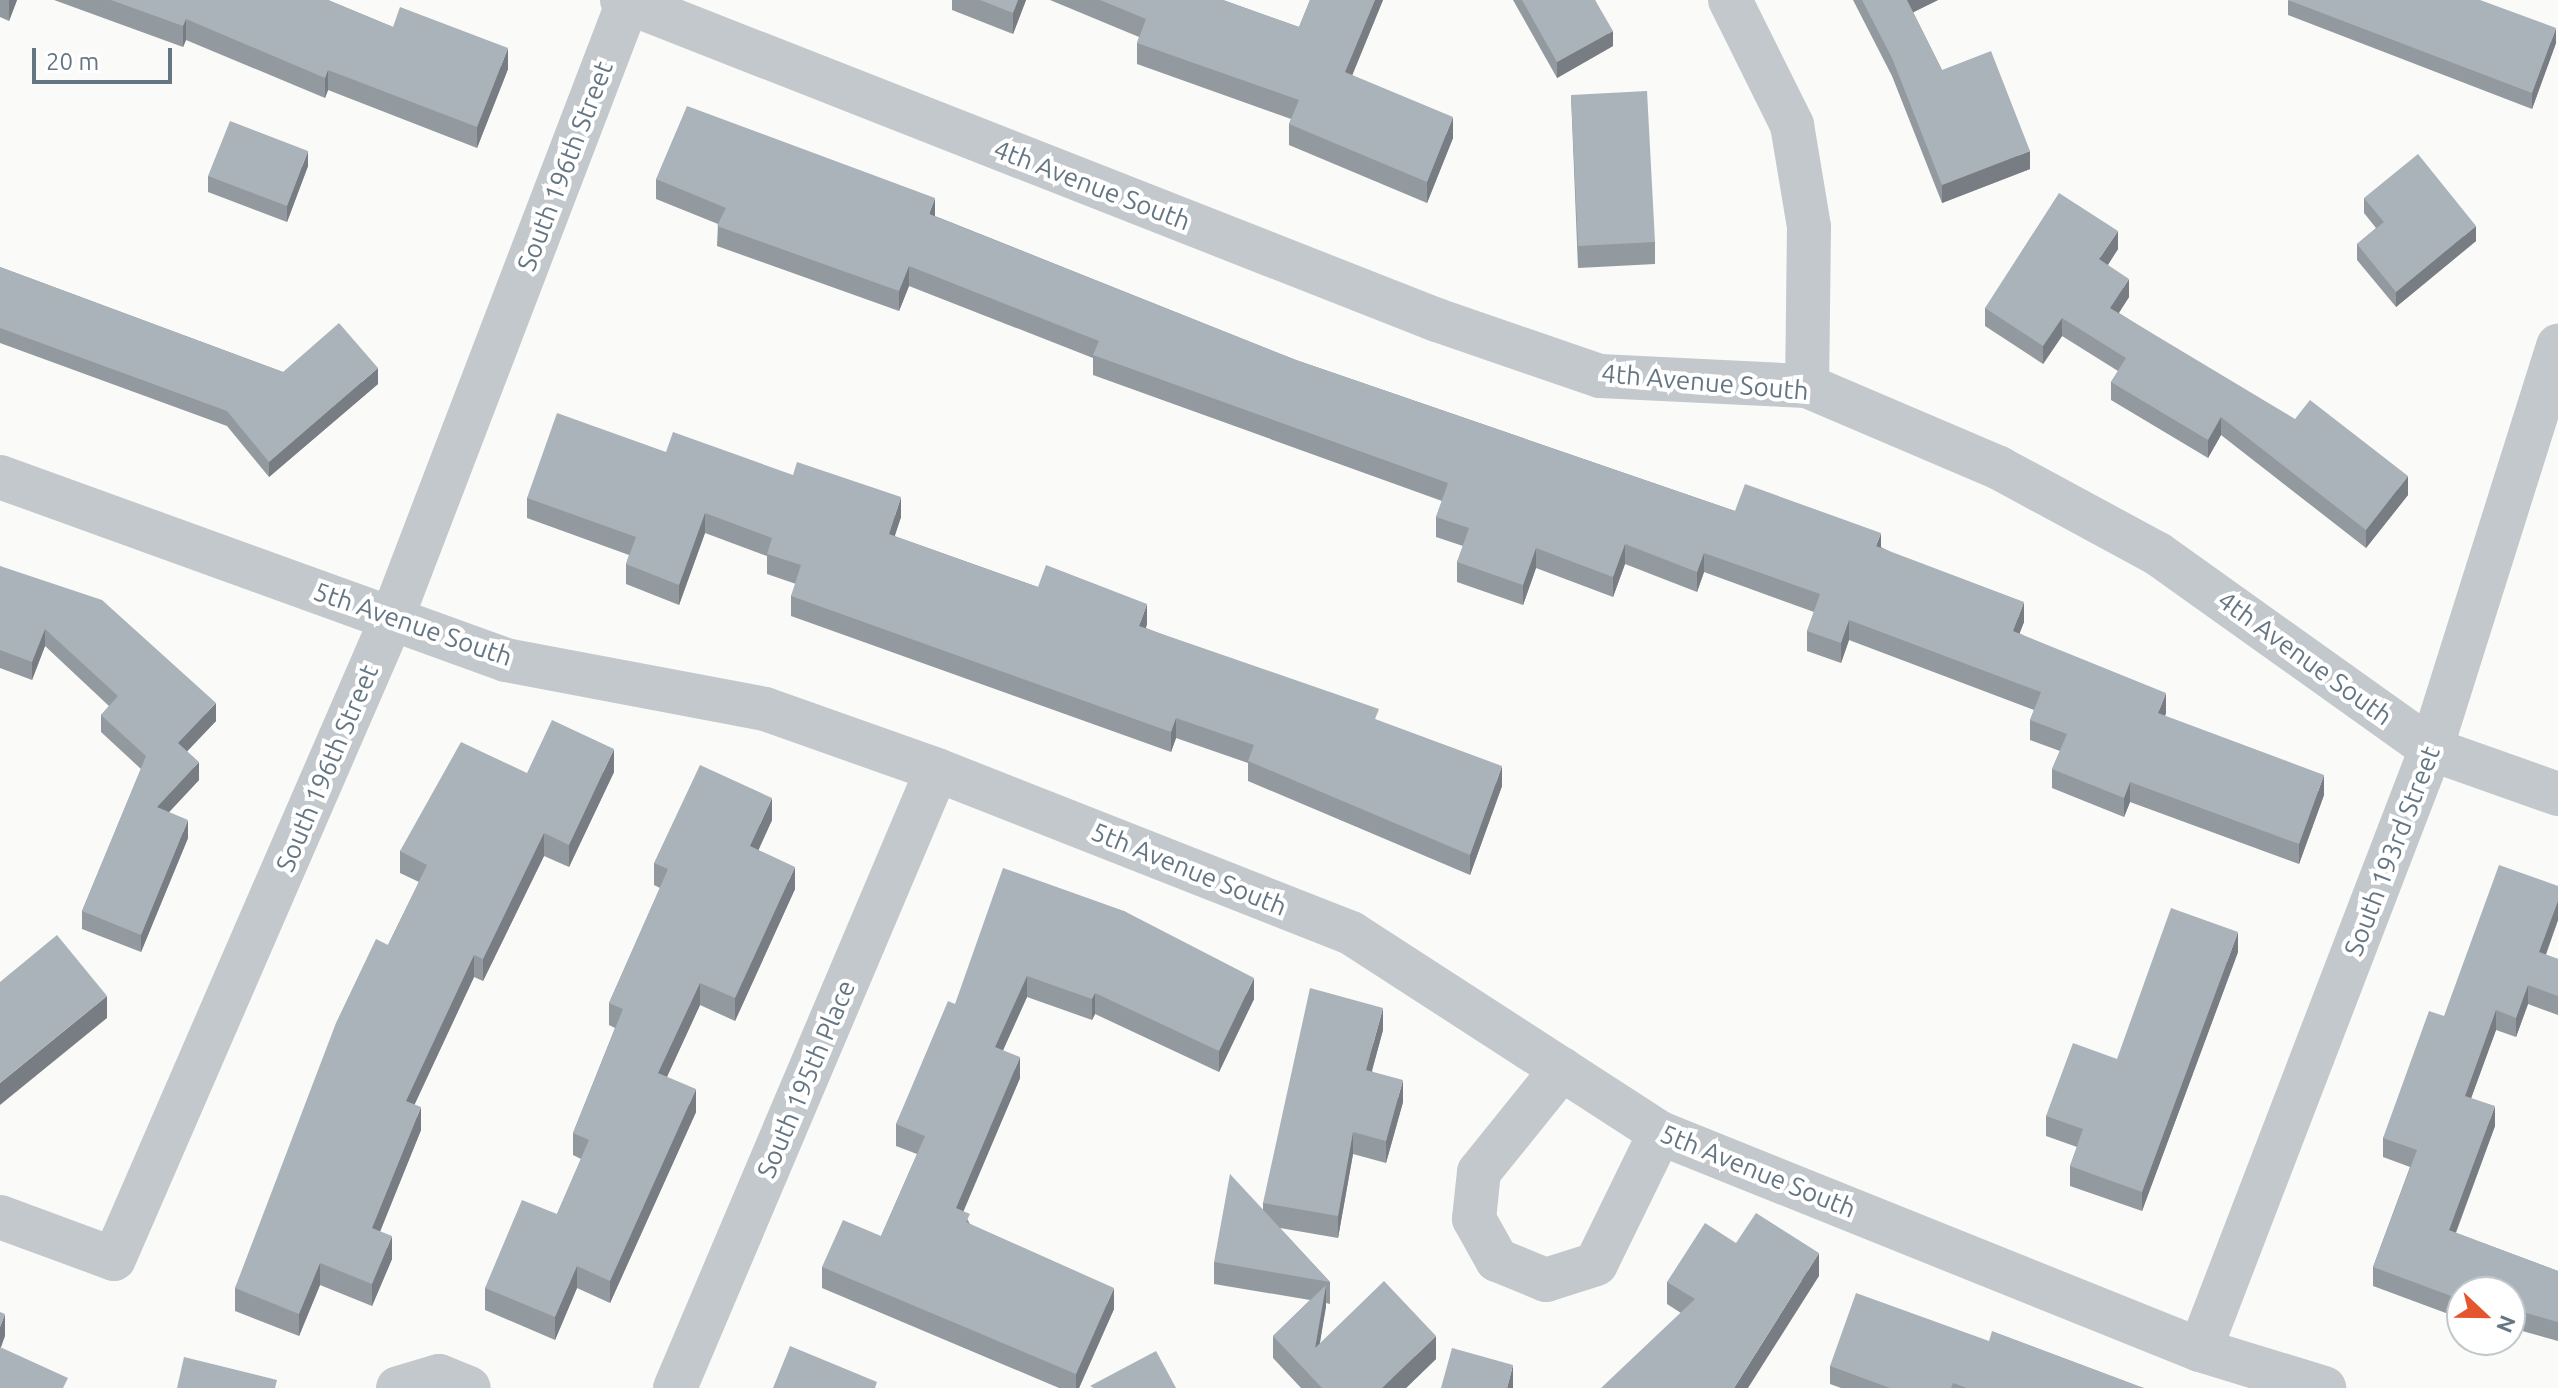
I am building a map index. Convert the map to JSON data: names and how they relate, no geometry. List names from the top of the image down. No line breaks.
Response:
{"streets":{"street":["South 196th Street","4th Avenue South","5th Avenue South","South 193rd Street","South 195th Place"]},"crossings":[["South 196th Street","4th Avenue South"],["South 196th Street","5th Avenue South"],["4th Avenue South","South 193rd Street"],["5th Avenue South","South 193rd Street"],["5th Avenue South","South 195th Place"]],"scale_bar":"20 m","north":"right"}
